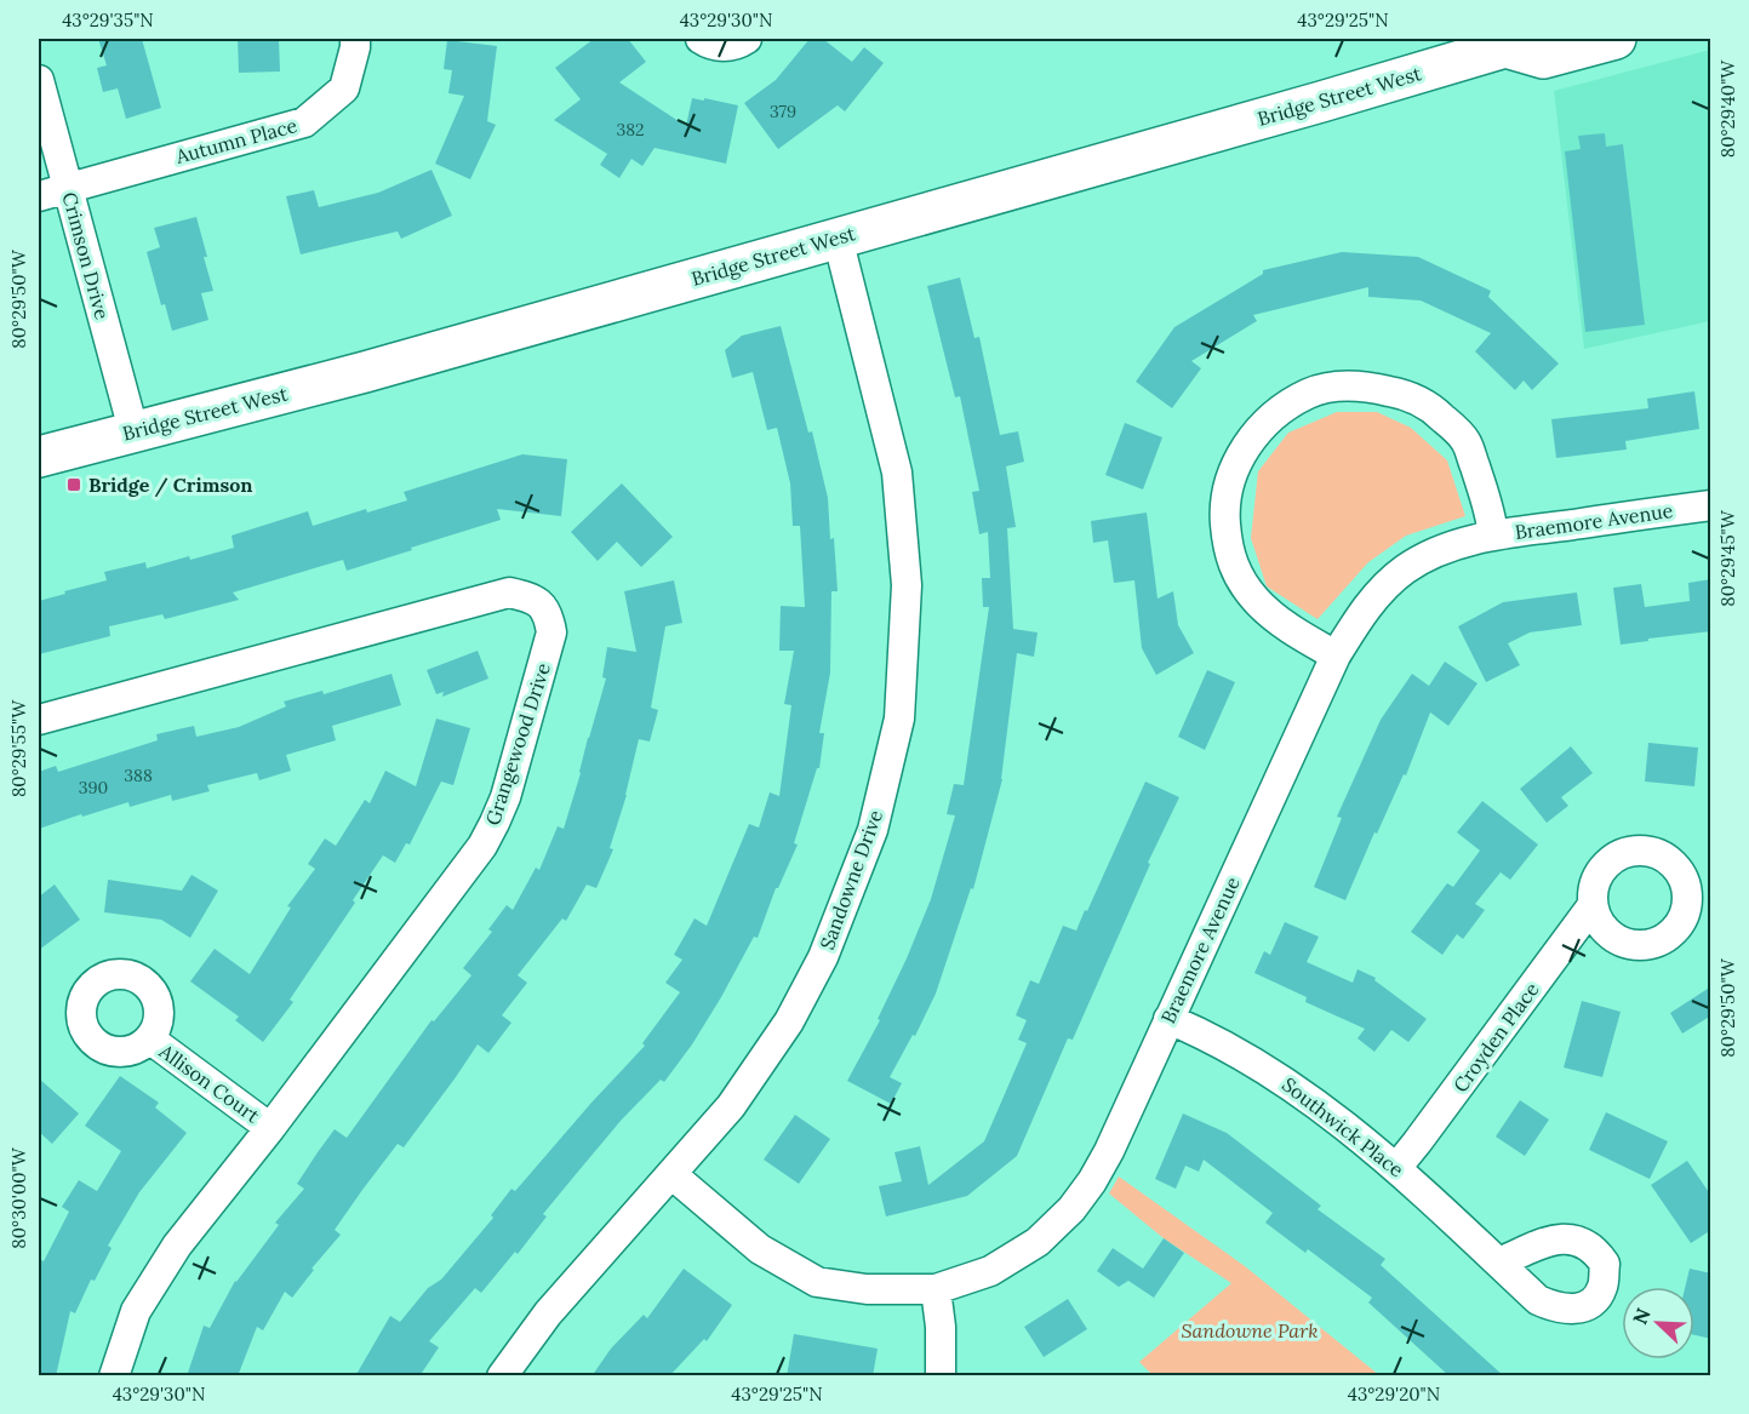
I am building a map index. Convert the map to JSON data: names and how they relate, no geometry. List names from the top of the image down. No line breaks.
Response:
{"streets":{"main road":["Bridge Street West"],"street":["Autumn Place","Crimson Drive","Braemore Avenue","Grangewood Drive","Sandowne Drive","Croyden Place","Allison Court","Southwick Place"]},"crossings":[["Bridge Street West","Crimson Drive"],["Bridge Street West","Sandowne Drive"],["Autumn Place","Crimson Drive"],["Braemore Avenue","Sandowne Drive"],["Braemore Avenue","Southwick Place"],["Grangewood Drive","Allison Court"],["Croyden Place","Southwick Place"]],"parks":["Sandowne Park"],"places":{"transit":["Bridge / Crimson"]},"house_numbers":["379","382","388","390"],"north":"top left","coordinates":["43°29'35\"N","43°29'30\"N","43°29'25\"N","80°29'40\"W","80°29'50\"W","80°29'45\"W","80°29'55\"W","80°30'00\"W","43°29'20\"N"]}
